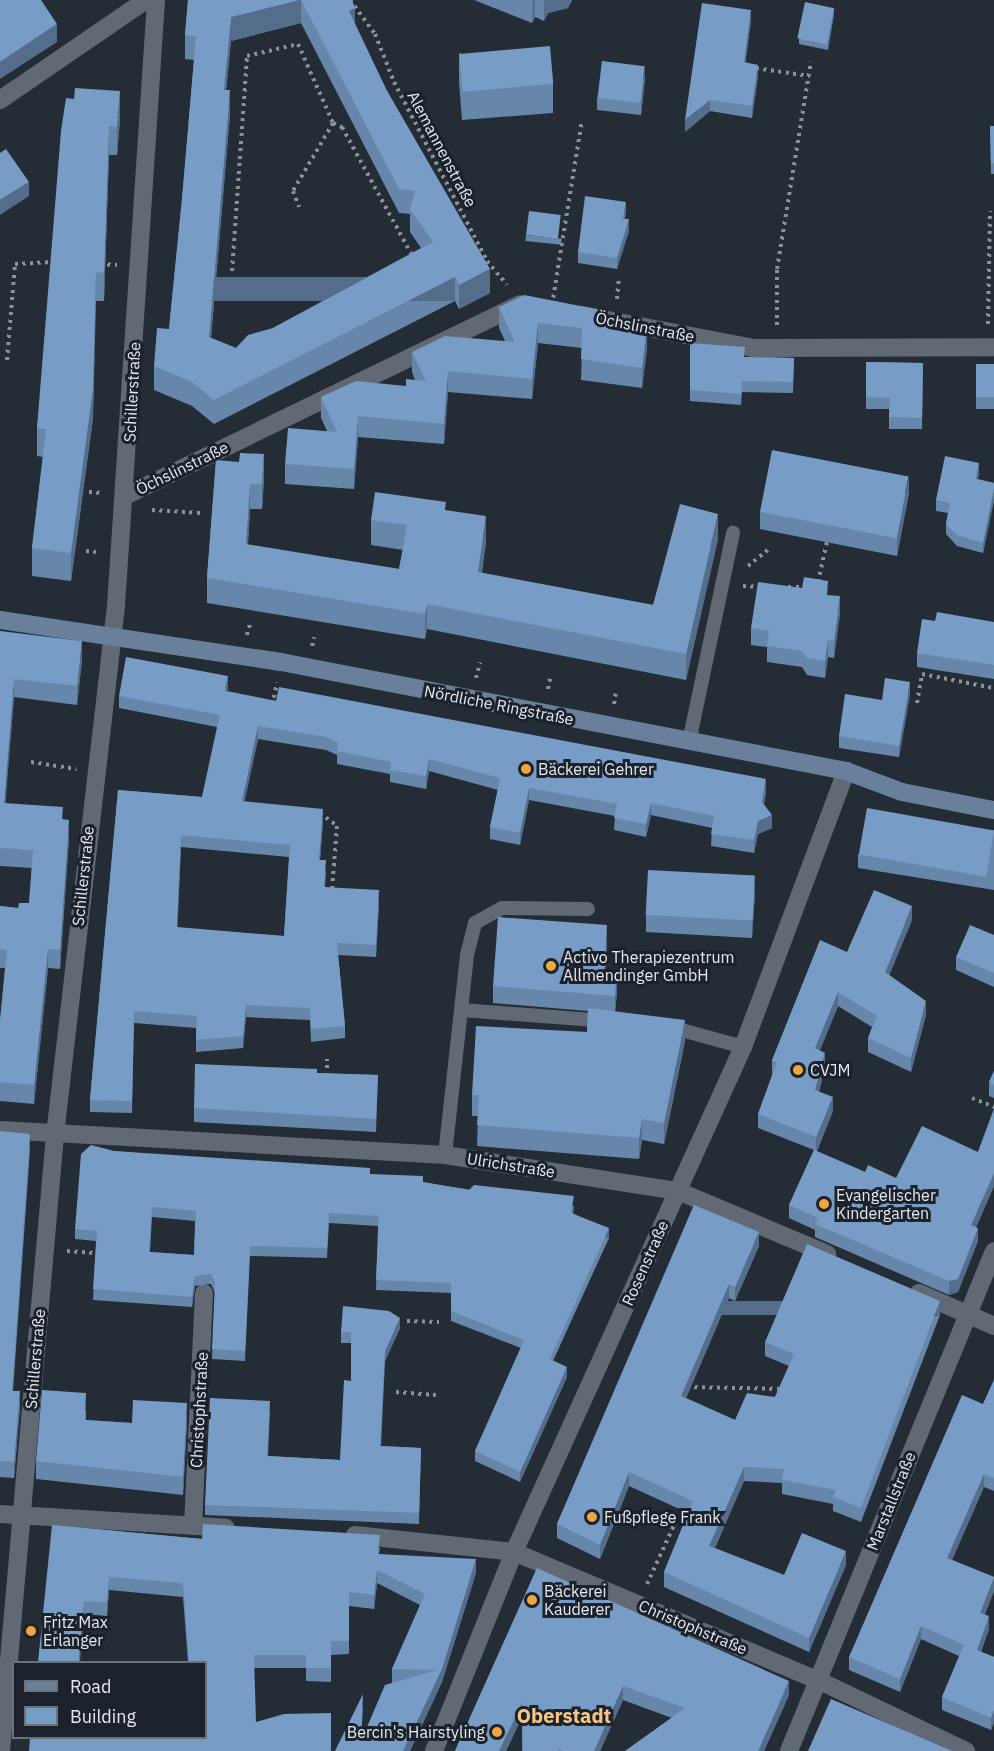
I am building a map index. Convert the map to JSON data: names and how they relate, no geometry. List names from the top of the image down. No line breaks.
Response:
{"streets":{"street":["Öchslinstraße","Schillerstraße","Nördliche Ringstraße","Ulrichstraße","Rosenstraße","Christophstraße","Marstallstraße"],"path":["Alemannenstraße"]},"crossings":[["Alemannenstraße","Öchslinstraße"],["Öchslinstraße","Schillerstraße"],["Schillerstraße","Nördliche Ringstraße"],["Schillerstraße","Ulrichstraße"],["Nördliche Ringstraße","Rosenstraße"],["Ulrichstraße","Rosenstraße"],["Rosenstraße","Christophstraße"],["Christophstraße","Marstallstraße"]],"districts":["Oberstadt"],"places":["Bäckerei Gehrer","Activo Therapiezentrum Allmendinger GmbH","CVJM","Evangelischer Kindergarten","Fußpflege Frank","Bäckerei Kauderer","Fritz Max Erlanger","Bercin's Hairstyling"],"legend":["Road","Building"]}
